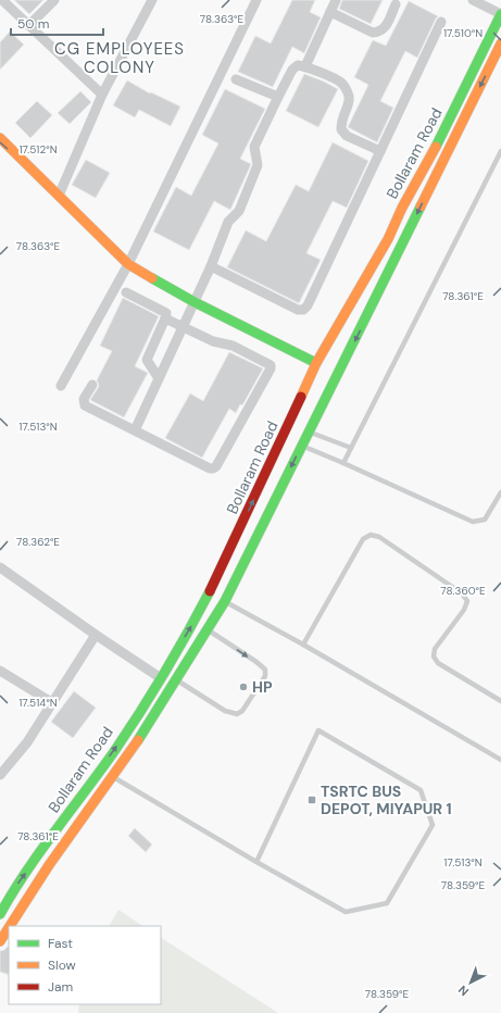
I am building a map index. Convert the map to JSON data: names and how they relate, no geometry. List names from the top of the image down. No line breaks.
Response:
{"streets":{"main road":["Bollaram Road"]},"districts":["CG EMPLOYEES COLONY"],"places":{"other":["HP"],"transit":["TSRTC BUS DEPOT, MIYAPUR 1"]},"legend":["Fast","Slow","Jam"],"scale_bar":"50 m","north":"bottom left","coordinates":["78.363°E","17.510°N","17.512°N","78.361°E","17.513°N","78.362°E","78.360°E","17.514°N","78.359°E"]}
